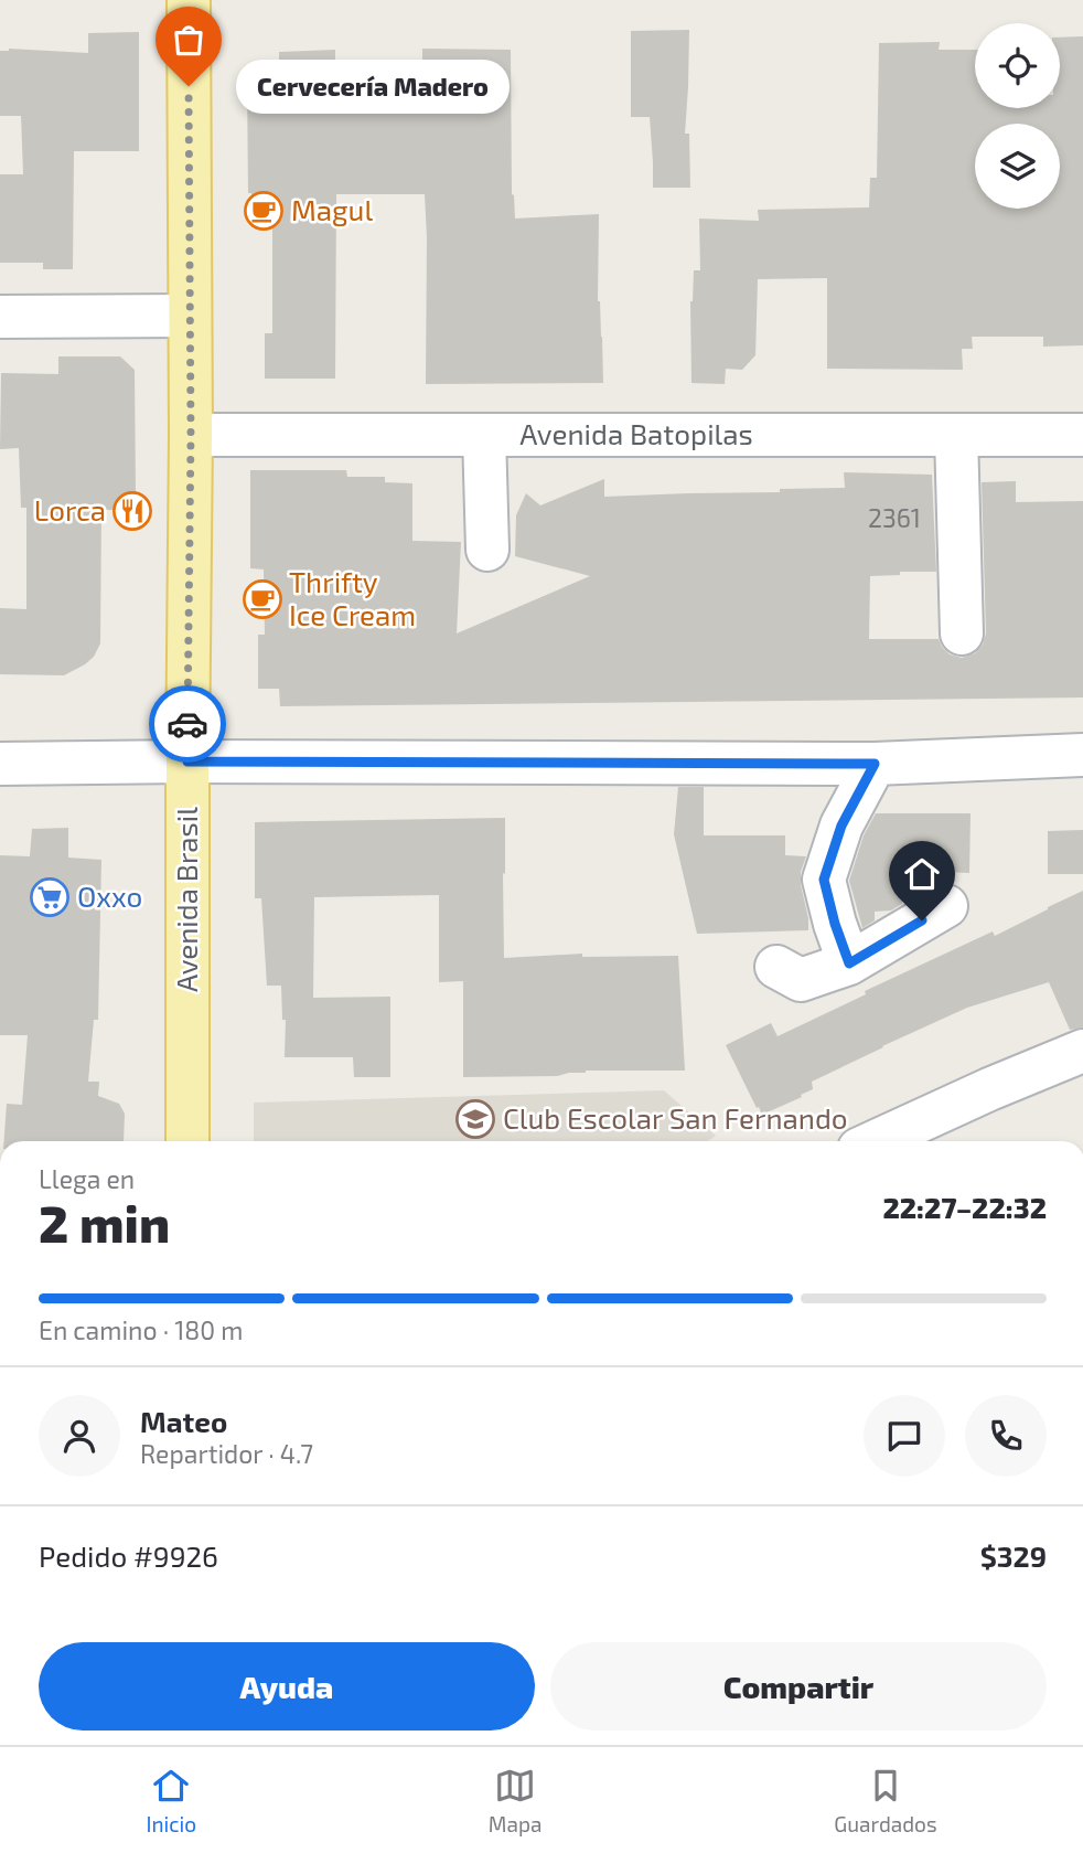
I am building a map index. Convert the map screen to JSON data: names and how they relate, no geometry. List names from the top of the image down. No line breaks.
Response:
{"streets":{"main road":["Avenida Brasil"],"street":["Avenida Batopilas"]},"crossings":[["Avenida Batopilas","Avenida Brasil"]],"places":{"other":["Cervecería Madero"],"cafe":["Magul","Thrifty Ice Cream"],"restaurant":["Lorca"],"supermarket":["Oxxo"],"school or university":["Club Escolar San Fernando"]},"house_numbers":["2361"],"page":{"bubble":"Cervecería Madero","heading":["2 min","Llega en","22:27–22:32"],"panel":["Mateo","Repartidor · 4.7","Pedido #9926","$329"],"bar":"En camino · 180 m","buttons":["Ayuda","Compartir"],"tabs":["Inicio","Mapa","Guardados"]}}
